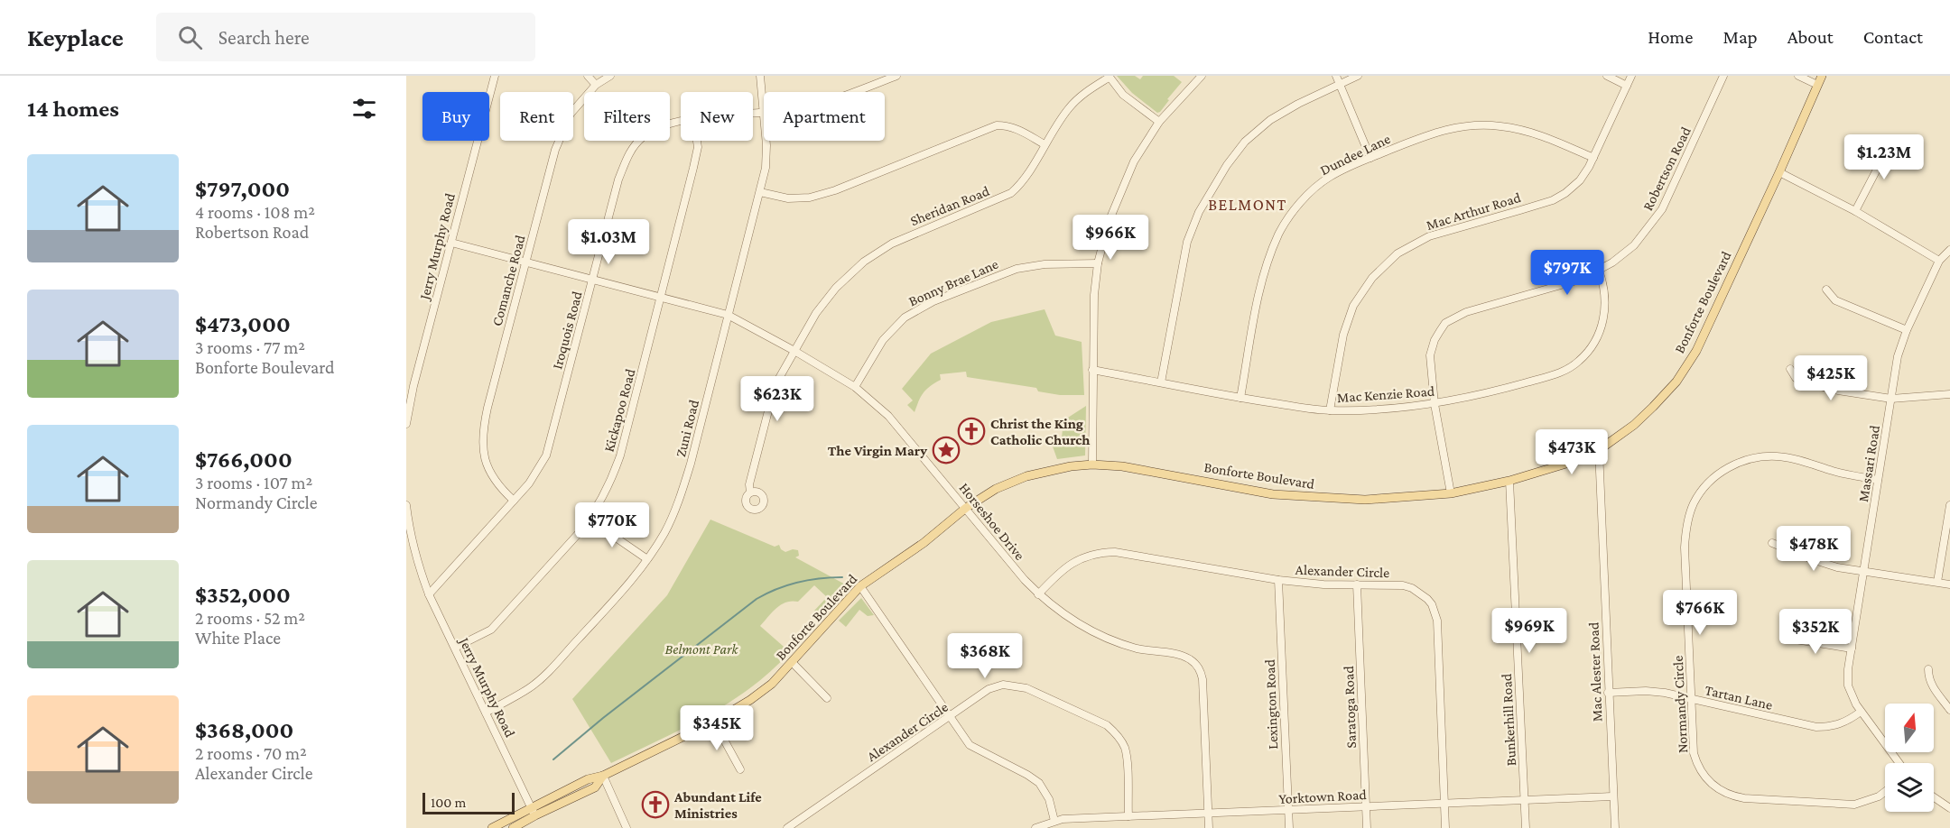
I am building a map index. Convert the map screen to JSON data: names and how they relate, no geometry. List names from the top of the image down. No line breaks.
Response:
{"streets":{"main road":["Bonforte Boulevard"],"street":["Dundee Lane","Robertson Road","Sheridan Road","Mac Arthur Road","Jerry Murphy Road","Comanche Road","Bonny Brae Lane","Iroquois Road","Mac Kenzie Road","Kickapoo Road","Zuni Road","Massari Road","Horseshoe Drive","Alexander Circle","Mac Alester Road","Tartan Lane","Lexington Road","Normandy Circle","Saratoga Road","Bunkerhill Road","Yorktown Road"]},"crossings":[["Dundee Lane","Mac Arthur Road"],["Dundee Lane","Mac Kenzie Road"],["Robertson Road","Bonforte Boulevard"],["Robertson Road","Mac Kenzie Road"],["Sheridan Road","Horseshoe Drive"],["Mac Arthur Road","Mac Kenzie Road"],["Jerry Murphy Road","Bonforte Boulevard"],["Jerry Murphy Road","Iroquois Road"],["Jerry Murphy Road","Kickapoo Road"],["Jerry Murphy Road","Zuni Road"],["Jerry Murphy Road","Horseshoe Drive"],["Comanche Road","Iroquois Road"],["Comanche Road","Horseshoe Drive"],["Bonny Brae Lane","Horseshoe Drive"],["Bonforte Boulevard","Horseshoe Drive"],["Bonforte Boulevard","Mac Alester Road"],["Bonforte Boulevard","Bunkerhill Road"],["Iroquois Road","Zuni Road"],["Iroquois Road","Horseshoe Drive"],["Kickapoo Road","Horseshoe Drive"],["Zuni Road","Horseshoe Drive"],["Massari Road","Tartan Lane"],["Massari Road","Normandy Circle"],["Horseshoe Drive","Alexander Circle"],["Horseshoe Drive","Yorktown Road"],["Alexander Circle","Lexington Road"],["Alexander Circle","Saratoga Road"],["Alexander Circle","Yorktown Road"],["Mac Alester Road","Tartan Lane"],["Mac Alester Road","Yorktown Road"],["Tartan Lane","Normandy Circle"],["Lexington Road","Yorktown Road"],["Saratoga Road","Yorktown Road"],["Bunkerhill Road","Yorktown Road"]],"districts":["BELMONT"],"parks":["Belmont Park"],"places":{"church":["Christ the King Catholic Church","Abundant Life Ministries"],"place":["The Virgin Mary"]},"scale_bar":"100 m","north":"top","page":{"header":"Keyplace","search":"Search here","nav":["Home","Map","About","Contact"],"heading":"14 homes","chip":["Buy","Rent","Filters","New","Apartment"],"price":["$1.23M","$966K","$1.03M","$797K","$425K","$623K","$473K","$770K","$478K","$766K","$969K","$352K","$368K","$345K"],"list":[{"name":"$797,000","note":"4 rooms · 108 m² · Robertson Road"},{"name":"$473,000","note":"3 rooms · 77 m² · Bonforte Boulevard"},{"name":"$766,000","note":"3 rooms · 107 m² · Normandy Circle"},{"name":"$352,000","note":"2 rooms · 52 m² · White Place"},{"name":"$368,000","note":"2 rooms · 70 m² · Alexander Circle"}],"scale":"100 m"}}
